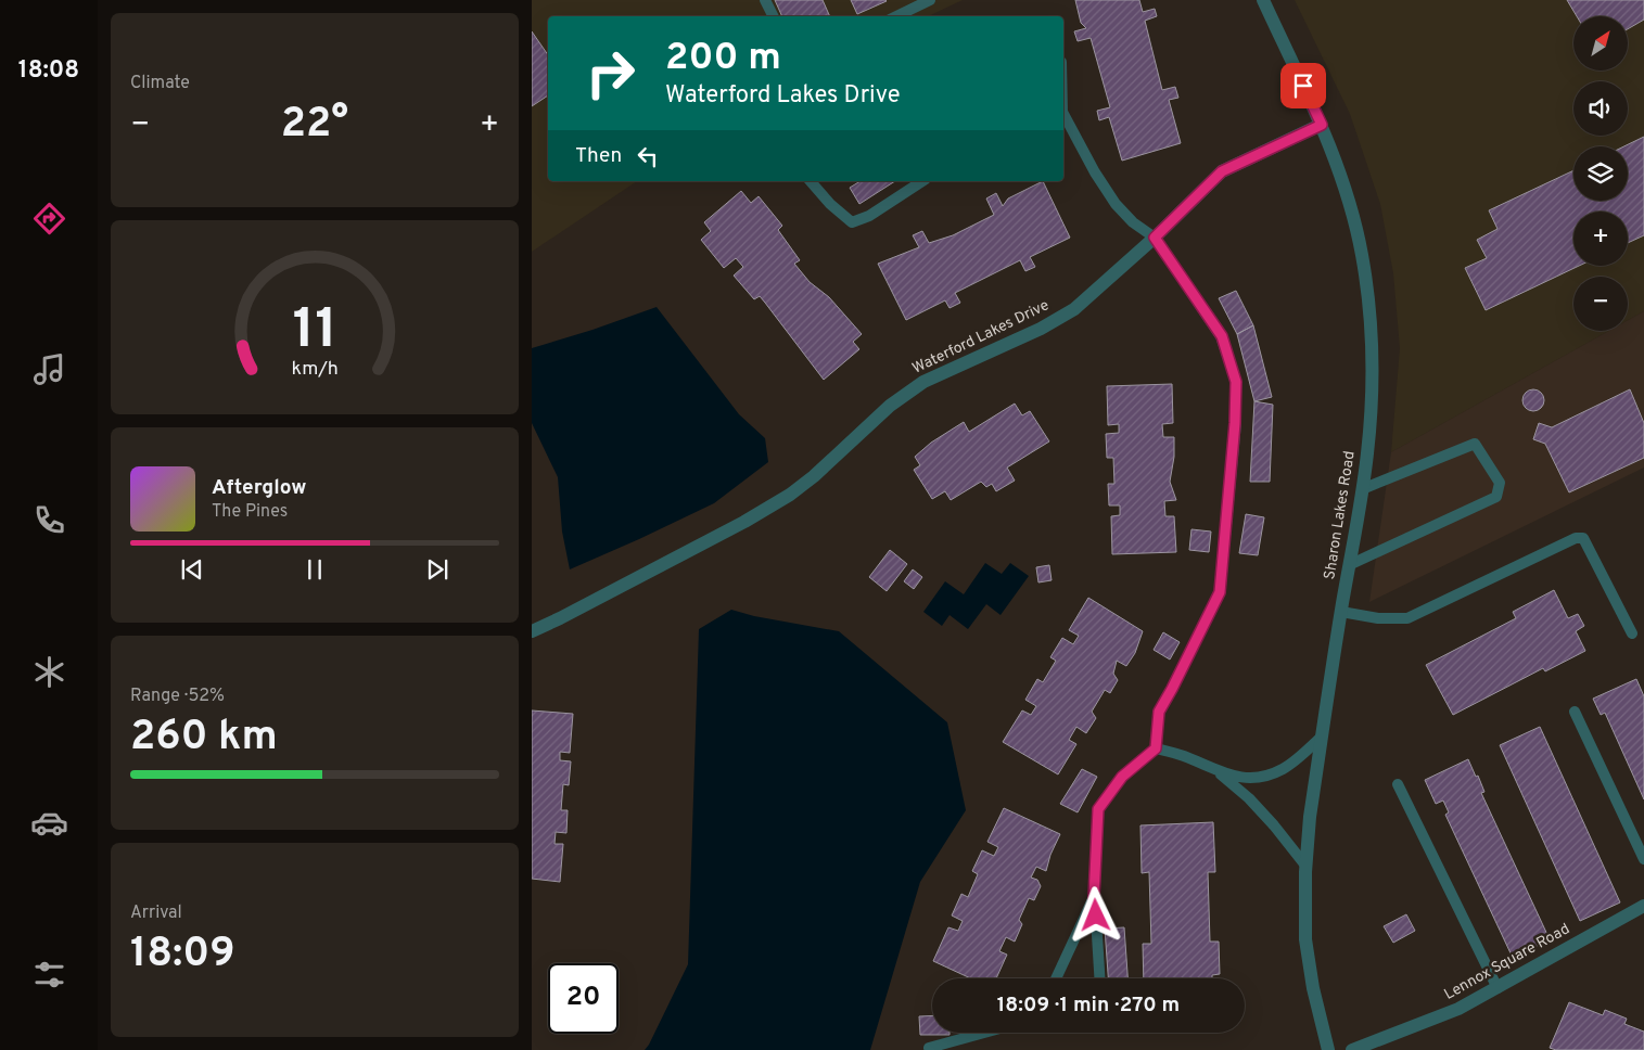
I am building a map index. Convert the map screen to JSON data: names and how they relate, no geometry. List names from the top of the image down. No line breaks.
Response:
{"streets":{"street":["Waterford Lakes Drive","Sharon Lakes Road","Lennox Square Road"]},"crossings":[["Waterford Lakes Drive","Sharon Lakes Road"]],"north":"top right","page":{"tabs":"18:08","tile":["Climate",["Range · 52%","260 km"],["Arrival","18:09"]],"map_buttons":["+","−"],"turn":["200 m","Waterford Lakes Drive"],"heat":["−","22°","+"],"then":"Then","song":["Afterglow","The Pines"],"limit":"20","trip":"18:09 · 1 min · 270 m","gauge":["11","km/h"]}}
